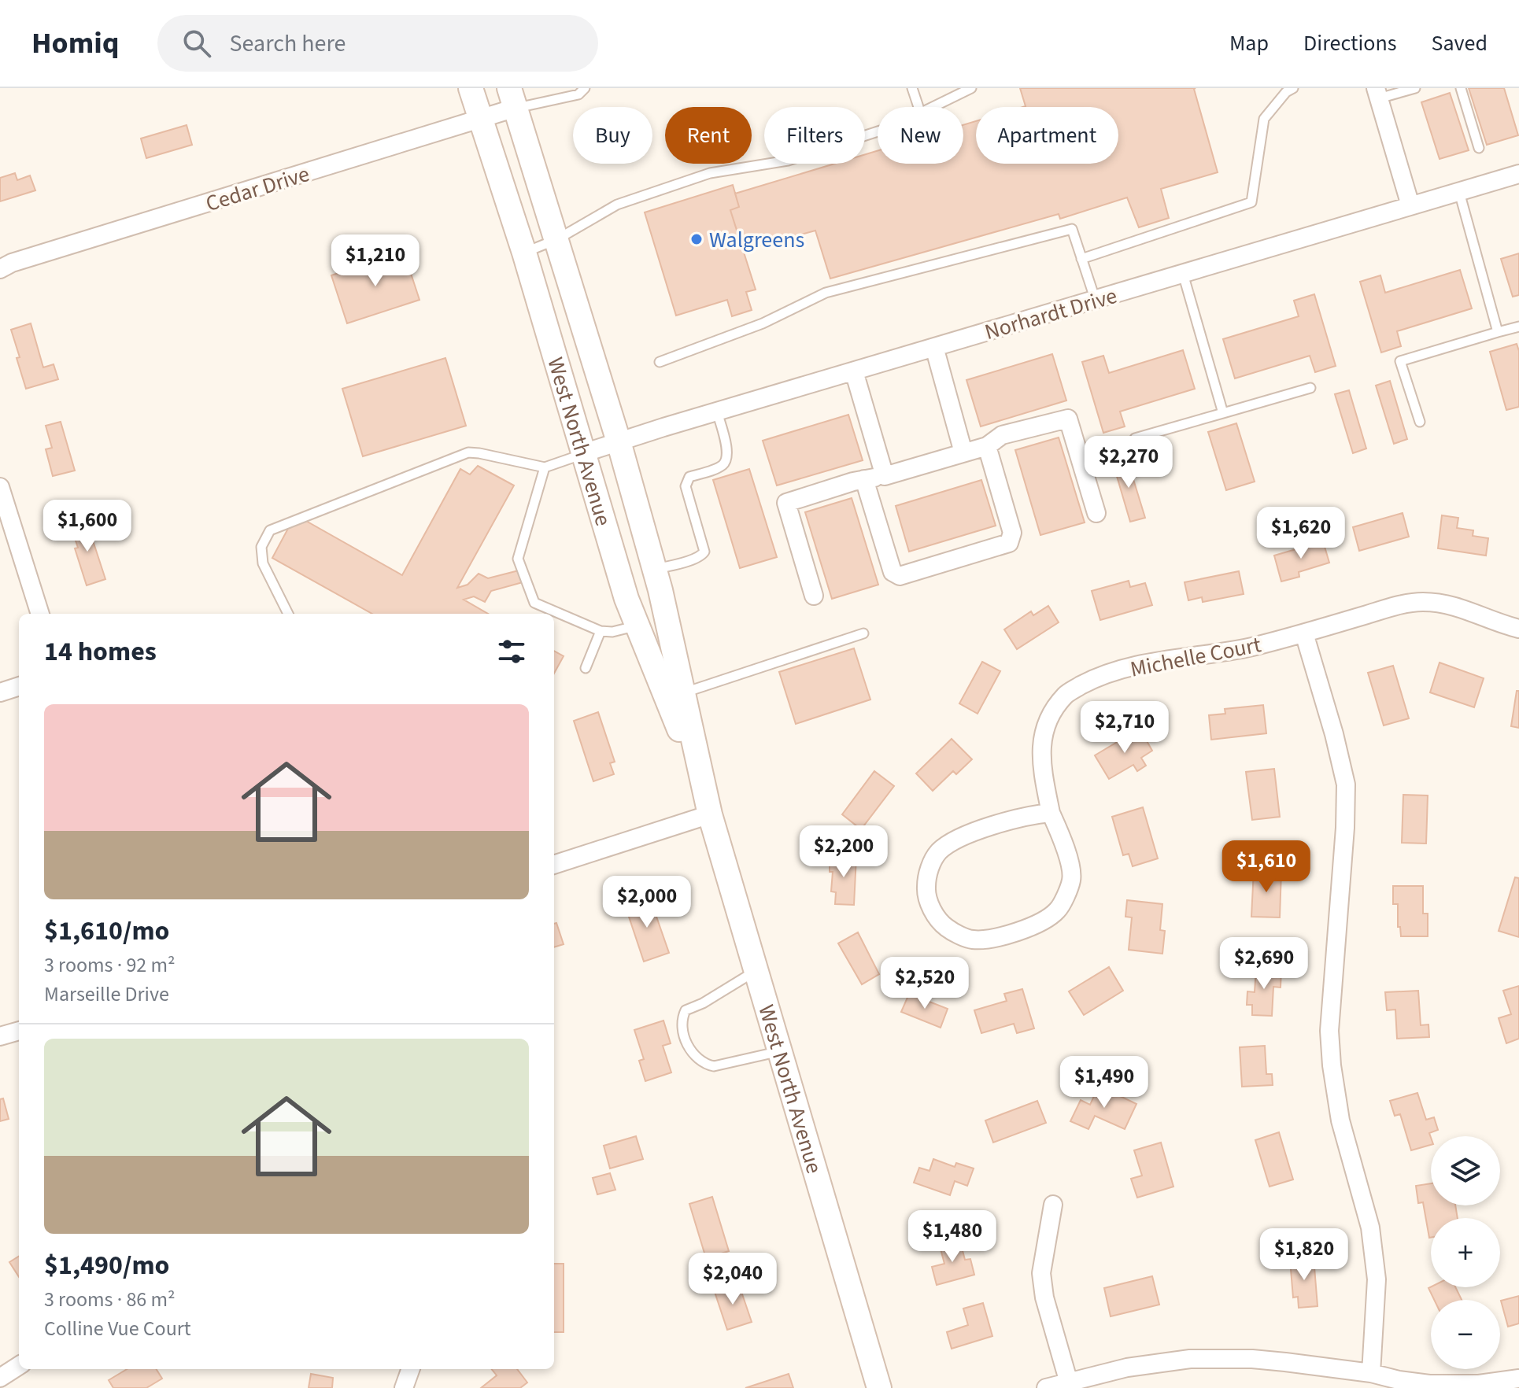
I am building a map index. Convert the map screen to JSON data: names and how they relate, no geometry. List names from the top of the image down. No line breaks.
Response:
{"streets":{"main road":["West North Avenue"],"street":["Cedar Drive","Norhardt Drive","Michelle Court"]},"crossings":[["Cedar Drive","West North Avenue"],["Norhardt Drive","West North Avenue"]],"places":["Walgreens"],"page":{"header":"Homiq","search":"Search here","nav":["Map","Directions","Saved"],"chip":["Buy","Rent","Filters","New","Apartment"],"price":["$1,210","$2,270","$1,600","$1,620","$2,710","$2,200","$1,610","$2,000","$2,690","$2,520","$1,490","$1,480","$1,820","$2,040"],"heading":"14 homes","list":[{"name":"$1,610/mo","note":"3 rooms · 92 m² · Marseille Drive"},{"name":"$1,490/mo","note":"3 rooms · 86 m² · Colline Vue Court"}],"map_buttons":["+","−"]}}
